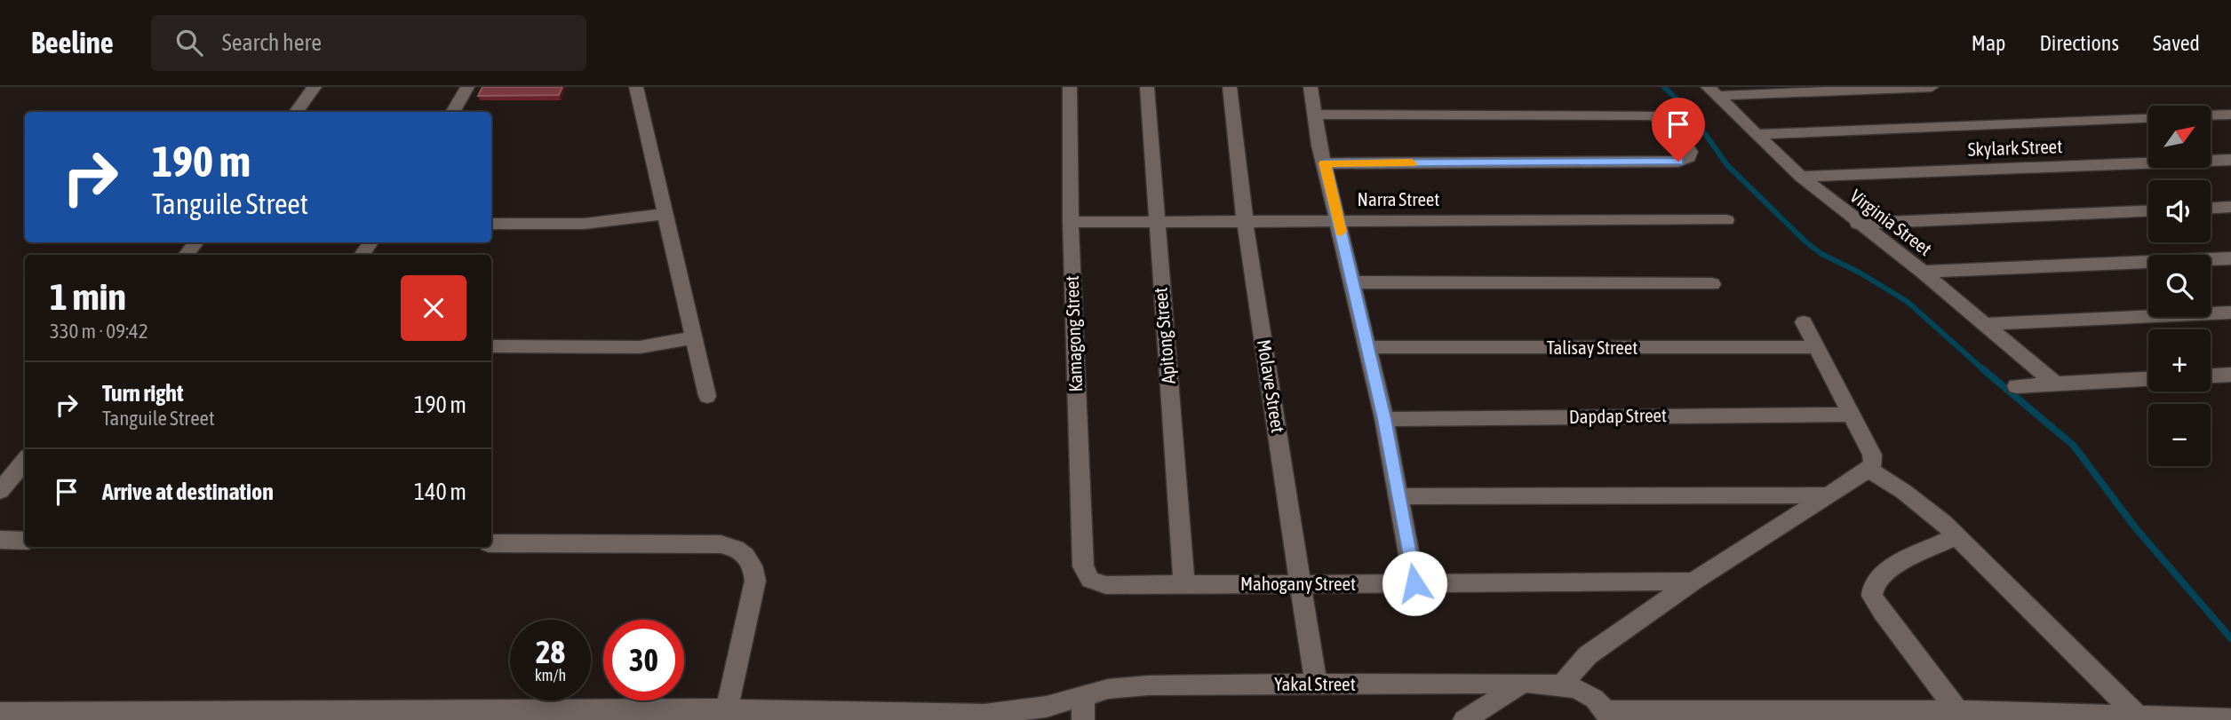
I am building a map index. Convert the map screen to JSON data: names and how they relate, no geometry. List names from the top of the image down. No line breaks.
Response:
{"streets":{"street":["Skylark Street","Narra Street","Virginia Street","Kamagong Street","Apitong Street","Talisay Street","Molave Street","Dapdap Street","Mahogany Street","Yakal Street"]},"crossings":[["Skylark Street","Virginia Street"],["Narra Street","Kamagong Street"],["Narra Street","Apitong Street"],["Narra Street","Molave Street"],["Kamagong Street","Mahogany Street"],["Apitong Street","Mahogany Street"],["Molave Street","Mahogany Street"],["Molave Street","Yakal Street"]],"north":"top right","page":{"header":"Beeline","search":"Search here","nav":["Map","Directions","Saved"],"map_buttons":["+","−"],"turn":["190 m","Tanguile Street"],"heading":["1 min","330 m · 09:42"],"list":[{"name":"Turn right","note":"Tanguile Street","value":"190 m"},{"name":"Arrive at destination","value":"140 m"}],"speed":"28 km/h","limit":"30"}}
